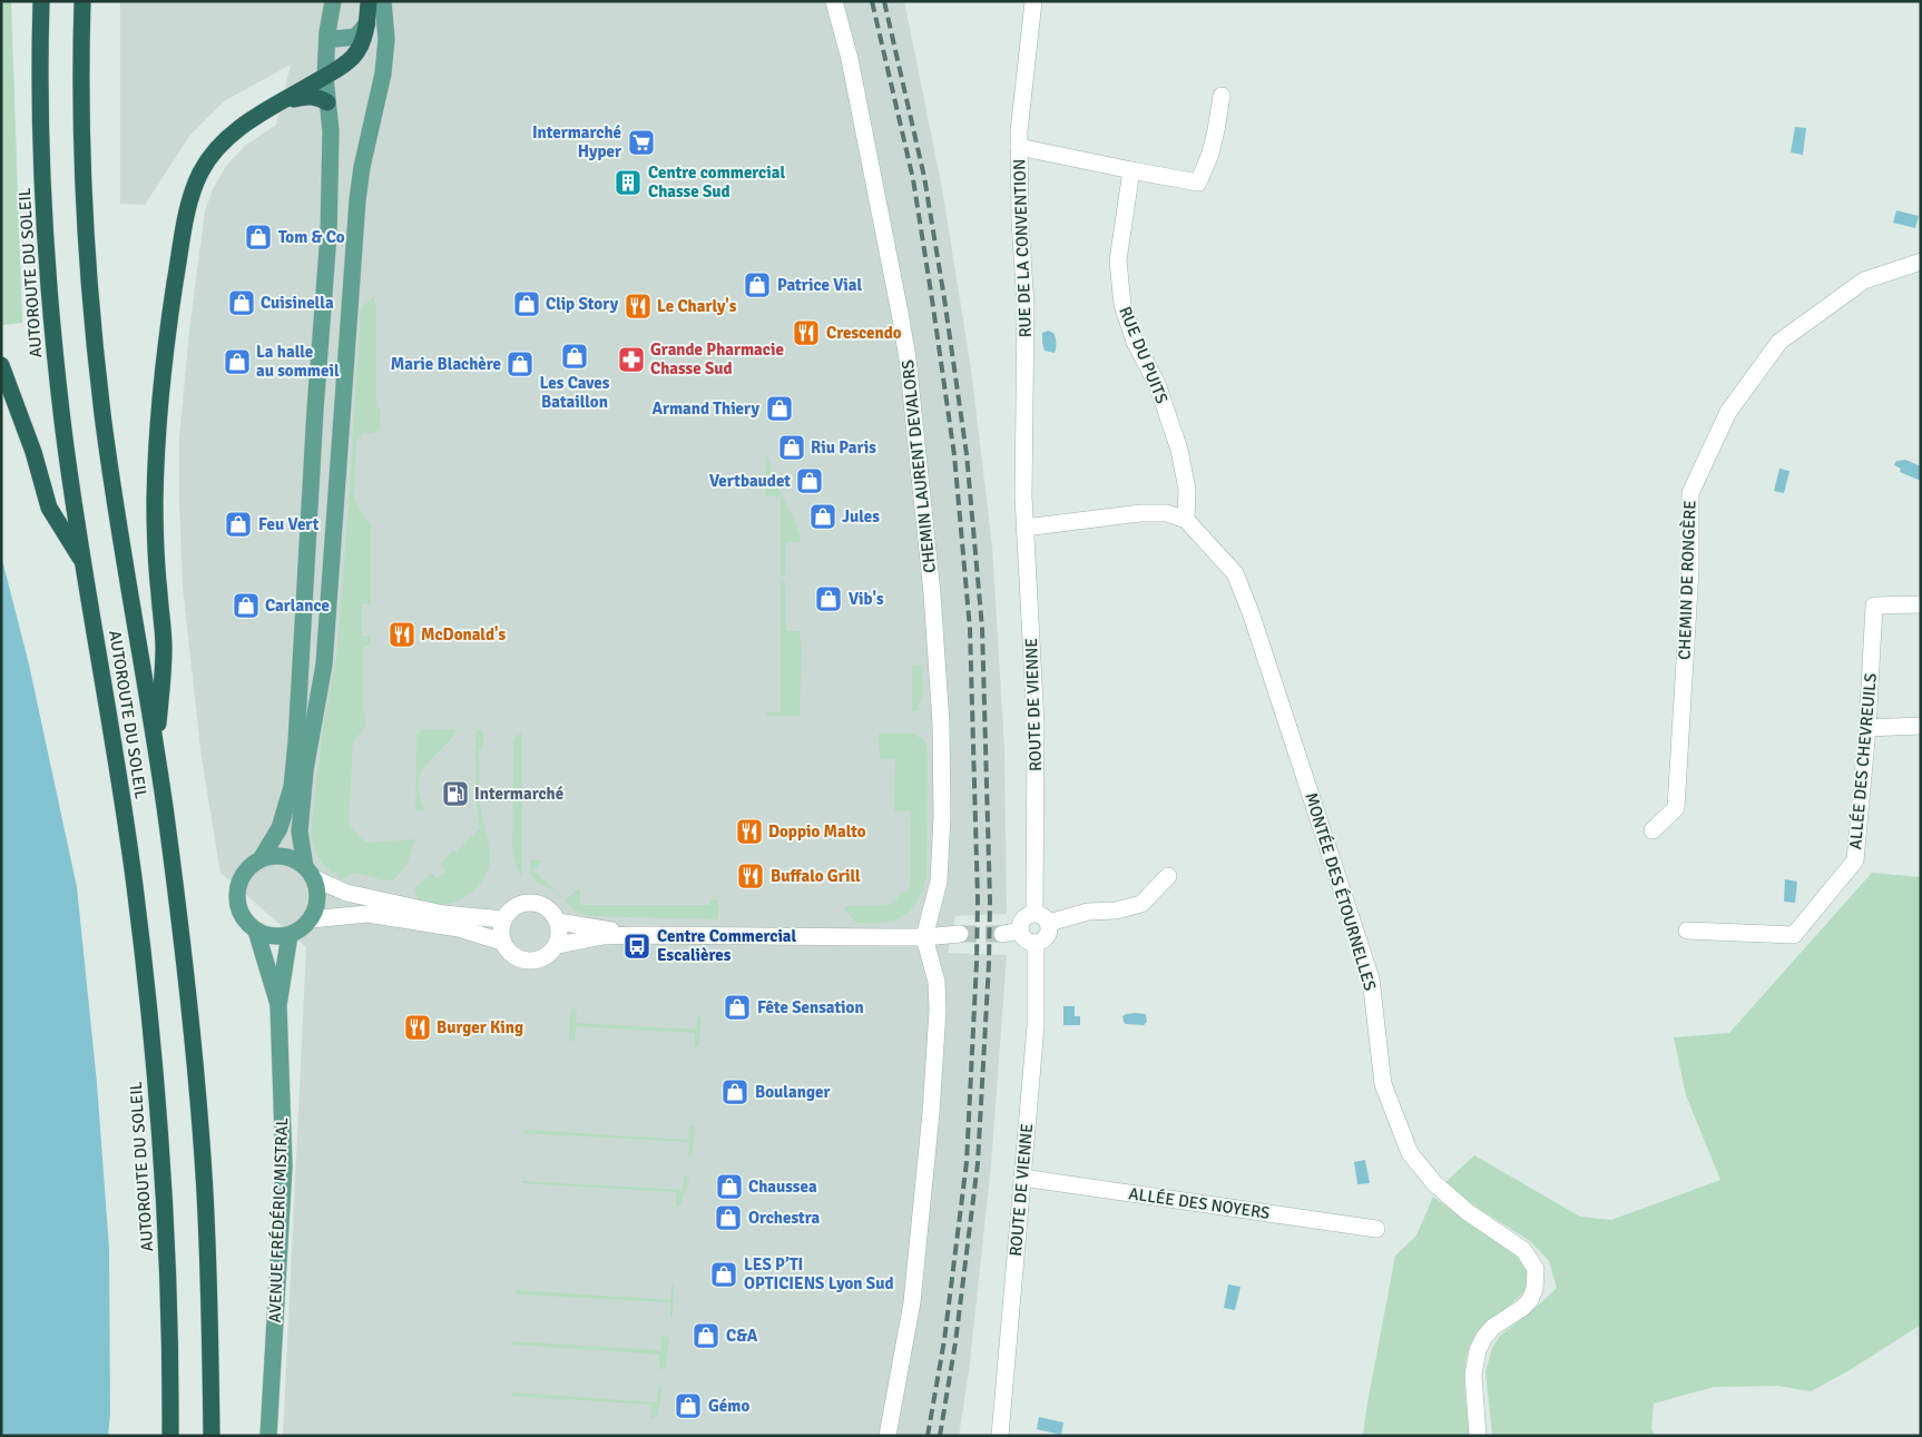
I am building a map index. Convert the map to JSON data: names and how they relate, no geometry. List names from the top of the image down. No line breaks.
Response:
{"streets":{"highway":["AUTOROUTE DU SOLEIL"],"main road":["AVENUE FRÉDÉRIC MISTRAL"],"street":["RUE DE LA CONVENTION","RUE DU PUITS","CHEMIN LAURENT DEVALORS","CHEMIN DE RONGÈRE","ROUTE DE VIENNE","ALLÉE DES CHEVREUILS","MONTÉE DES ÉTOURNELLES","ALLÉE DES NOYERS"]},"crossings":[["RUE DE LA CONVENTION","ROUTE DE VIENNE"],["RUE DU PUITS","MONTÉE DES ÉTOURNELLES"],["ROUTE DE VIENNE","ALLÉE DES NOYERS"]],"places":{"supermarket":["Intermarché Hyper"],"building":["Centre commercial Chasse Sud"],"shop":["Tom & Co","Patrice Vial","Cuisinella","Clip Story","Les Caves Bataillon","La halle au sommeil","Marie Blachère","Armand Thiery","Riu Paris","Vertbaudet","Jules","Feu Vert","Vib's","Carlance","Fête Sensation","Boulanger","Chaussea","Orchestra","LES P’TI OPTICIENS Lyon Sud","C&A","Gémo"],"restaurant":["Le Charly's","Crescendo","McDonald's","Doppio Malto","Buffalo Grill","Burger King"],"pharmacy":["Grande Pharmacie Chasse Sud"],"fuel station":["Intermarché"],"bus stop":["Centre Commercial Escalières"]}}
